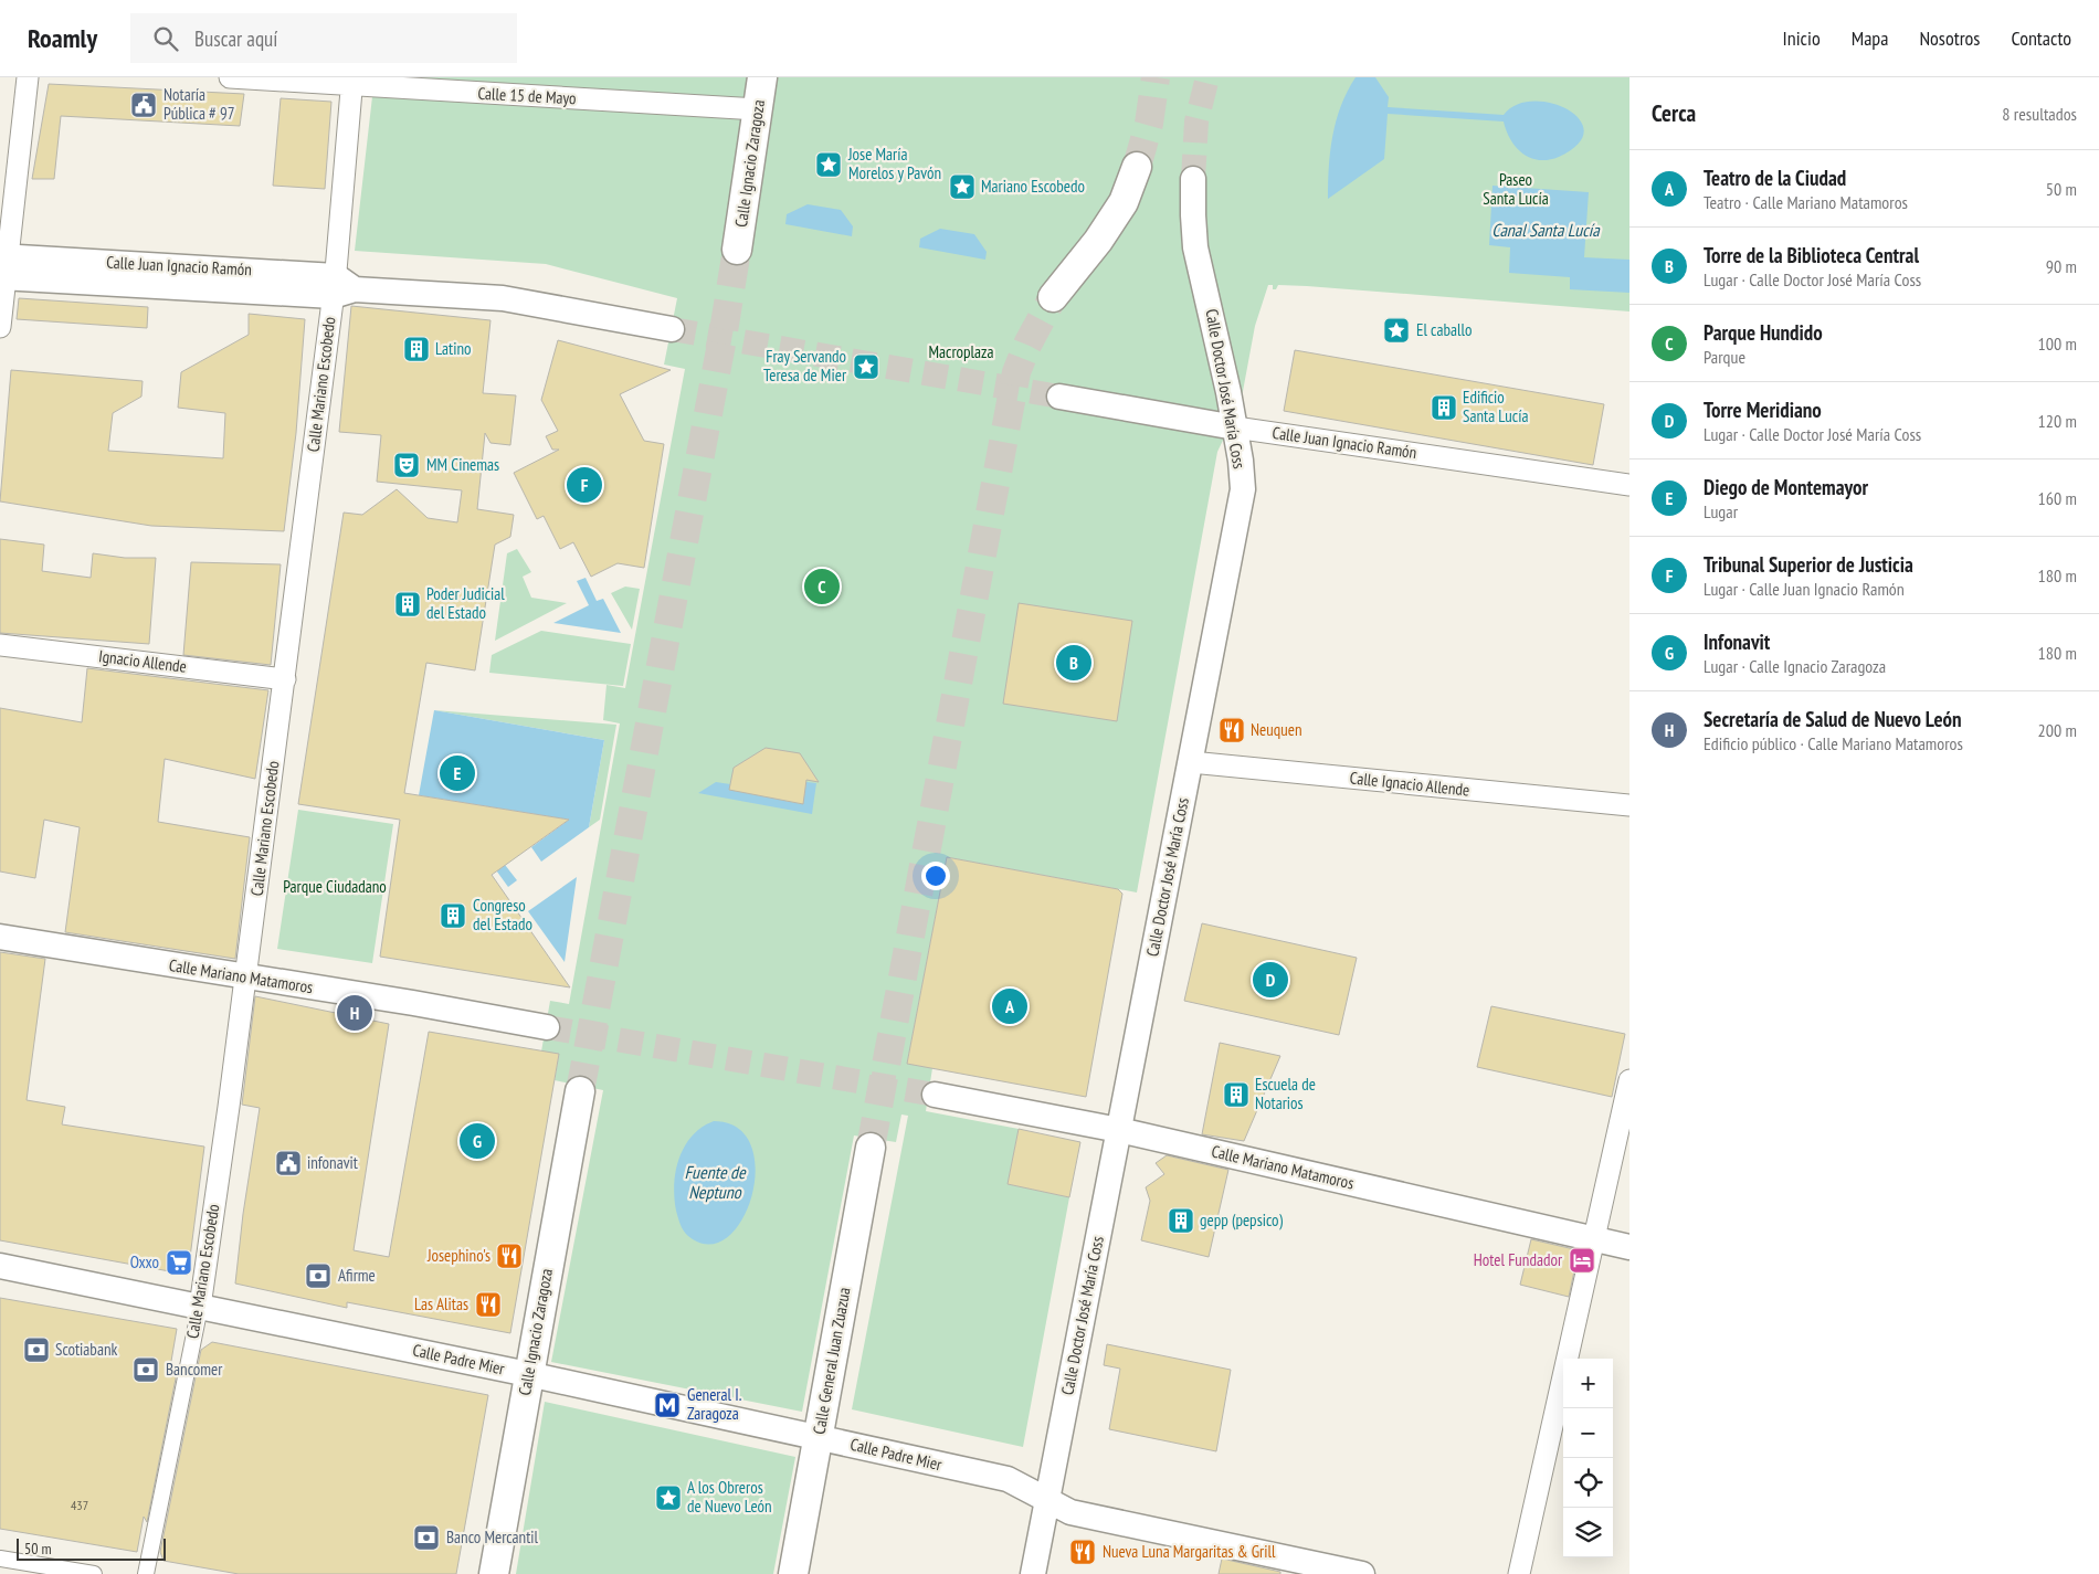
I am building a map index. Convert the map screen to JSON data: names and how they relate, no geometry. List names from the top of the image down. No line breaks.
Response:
{"streets":{"main road":["Calle Ignacio Zaragoza","Calle General Juan Zuazua"],"street":["Calle 15 de Mayo","Calle Juan Ignacio Ramón","Calle Mariano Escobedo","Calle Doctor José María Coss","Ignacio Allende","Calle Ignacio Allende","Calle Mariano Matamoros","Calle Padre Mier"]},"crossings":[["Calle 15 de Mayo","Calle Ignacio Zaragoza"],["Calle 15 de Mayo","Calle Mariano Escobedo"],["Calle Ignacio Zaragoza","Calle Padre Mier"],["Calle Juan Ignacio Ramón","Calle Mariano Escobedo"],["Calle Juan Ignacio Ramón","Calle Doctor José María Coss"],["Calle Mariano Escobedo","Ignacio Allende"],["Calle Mariano Escobedo","Calle Mariano Matamoros"],["Calle Mariano Escobedo","Calle Padre Mier"],["Calle Doctor José María Coss","Calle Ignacio Allende"],["Calle Doctor José María Coss","Calle Mariano Matamoros"],["Calle Doctor José María Coss","Calle Padre Mier"],["Calle Padre Mier","Calle General Juan Zuazua"]],"water":["Canal Santa Lucía","Fuente de Neptuno"],"parks":["Paseo Santa Lucía","Macroplaza","Parque Ciudadano"],"places":{"public building":["Notaría Pública # 97","infonavit"],"place":["Jose María Morelos y Pavón","Mariano Escobedo","El caballo","Fray Servando Teresa de Mier","A los Obreros de Nuevo León"],"building":["Latino","Edificio Santa Lucía","Poder Judicial del Estado","Congreso del Estado","Escuela de Notarios","gepp (pepsico)"],"theatre":["MM Cinemas"],"restaurant":["Neuquen","Josephino's","Las Alitas","Nueva Luna Margaritas & Grill"],"hotel":["Hotel Fundador"],"supermarket":["Oxxo"],"bank":["Afirme","Scotiabank","Bancomer","Banco Mercantil"],"metro station":["General I. Zaragoza"]},"house_numbers":["437"],"scale_bar":"50 m","page":{"header":"Roamly","search":"Buscar aquí","nav":["Inicio","Mapa","Nosotros","Contacto"],"heading":["Cerca","8 resultados"],"list":[{"mark":"A","name":"Teatro de la Ciudad","note":"Teatro · Calle Mariano Matamoros","value":"50 m"},{"mark":"B","name":"Torre de la Biblioteca Central","note":"Lugar · Calle Doctor José María Coss","value":"90 m"},{"mark":"C","name":"Parque Hundido","note":"Parque","value":"100 m"},{"mark":"D","name":"Torre Meridiano","note":"Lugar · Calle Doctor José María Coss","value":"120 m"},{"mark":"E","name":"Diego de Montemayor","note":"Lugar","value":"160 m"},{"mark":"F","name":"Tribunal Superior de Justicia","note":"Lugar · Calle Juan Ignacio Ramón","value":"180 m"},{"mark":"G","name":"Infonavit","note":"Lugar · Calle Ignacio Zaragoza","value":"180 m"},{"mark":"H","name":"Secretaría de Salud de Nuevo León","note":"Edificio público · Calle Mariano Matamoros","value":"200 m"}],"pins":["F","C","B","E","D","A","H","G"],"map_buttons":["+","−"],"scale":"50 m"}}
